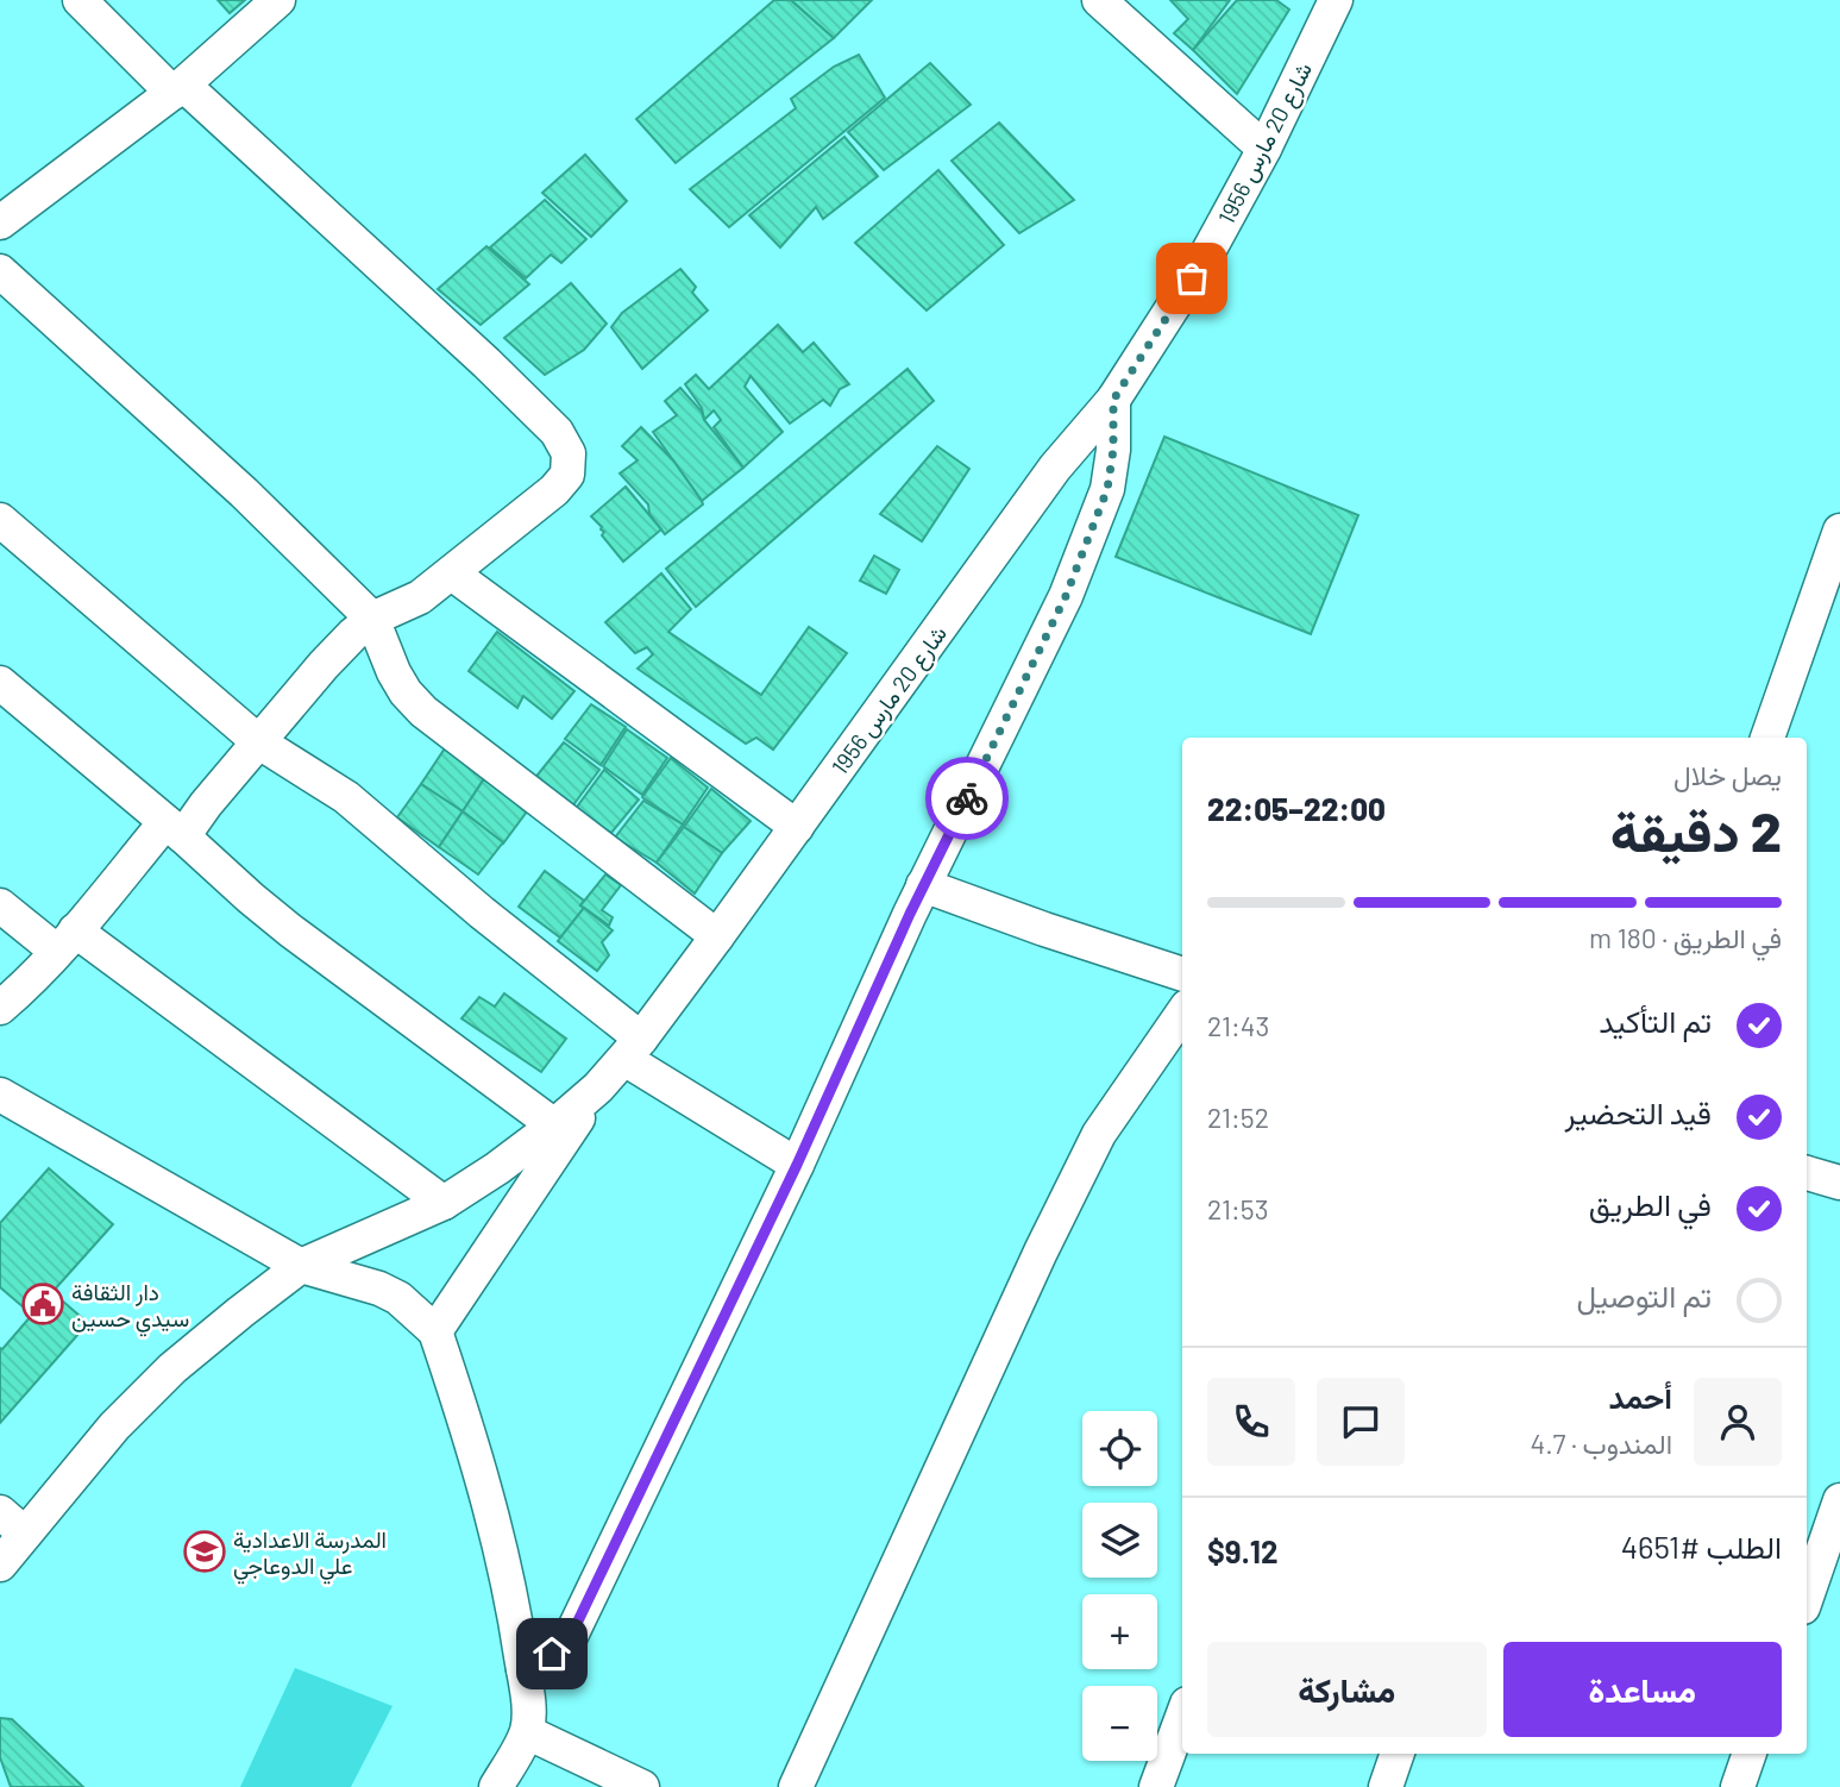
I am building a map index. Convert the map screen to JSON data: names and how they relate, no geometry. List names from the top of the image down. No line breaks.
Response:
{"streets":{"street":["شارع 20 مارس 1956"]},"places":{"public building":["دار الثقافة سيدي حسين"],"school or university":["المدرسة الاعدادية علي الدوعاجي"]},"page":{"heading":["2 دقيقة","يصل خلال","22:00–22:05"],"panel":["أحمد","المندوب · 4.7","الطلب #4651","$9.12"],"bar":"في الطريق · 180 m","list":[["تم التأكيد","21:43"],["قيد التحضير","21:52"],["في الطريق","21:53"],"تم التوصيل"],"map_buttons":["+","−"],"buttons":["مساعدة","مشاركة"]}}
